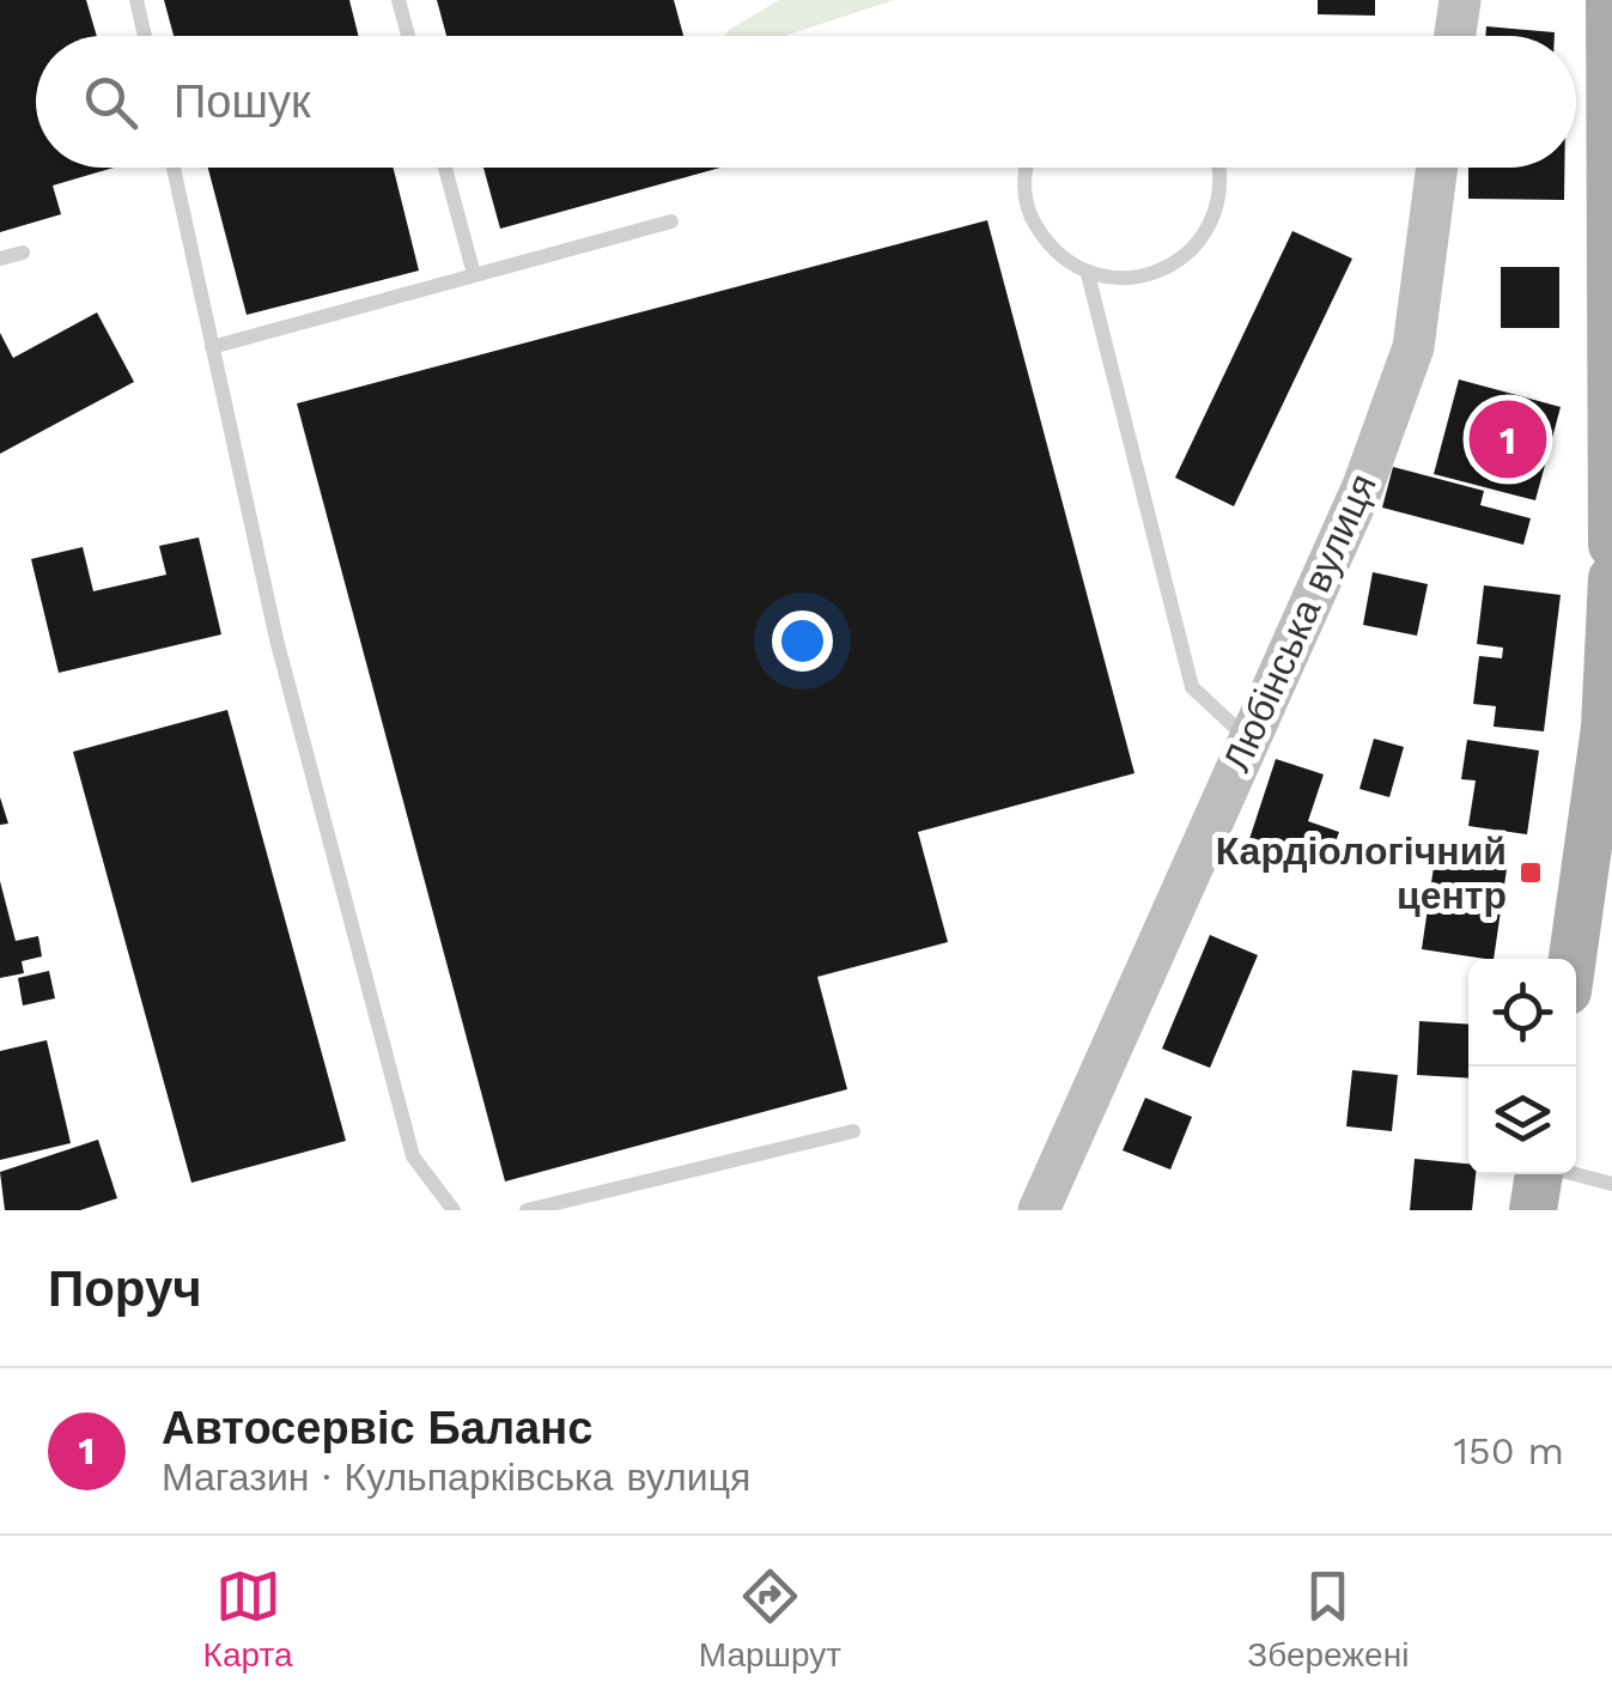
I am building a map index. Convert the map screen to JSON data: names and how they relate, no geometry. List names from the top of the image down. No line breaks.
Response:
{"streets":{"main road":["Любінська вулиця"]},"places":{"transit":["Кардіологічний центр"]},"page":{"search":"Пошук","pins":"1","heading":"Поруч","list":[{"mark":"1","name":"Автосервіс Баланс","note":"Магазин · Кульпарківська вулиця","value":"150 m"}],"nav":["Карта","Маршрут","Збережені"]}}
